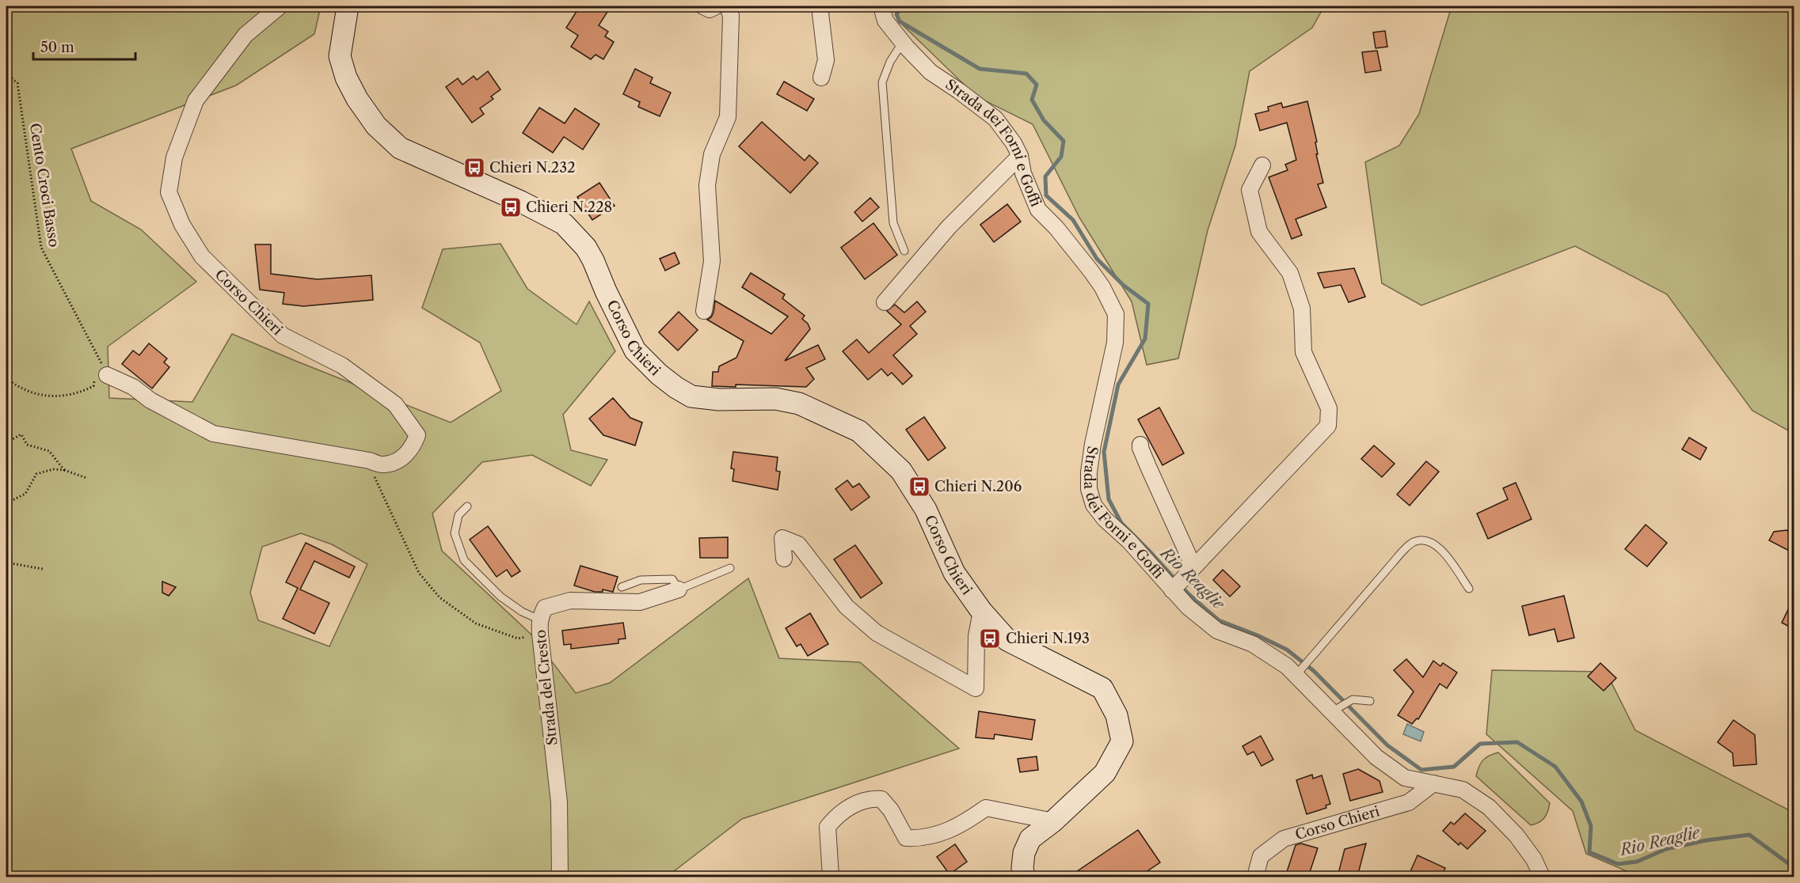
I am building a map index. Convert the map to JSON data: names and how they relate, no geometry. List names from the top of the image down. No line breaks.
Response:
{"streets":{"main road":["Corso Chieri"],"street":["Strada dei Forni e Goffi","Strada del Cresto"],"path":["Cento Croci Basso"]},"crossings":[["Strada dei Forni e Goffi","Corso Chieri"],["Cento Croci Basso","Corso Chieri"]],"water":["Rio Reaglie"],"places":{"bus stop":["Chieri N.232","Chieri N.228","Chieri N.206","Chieri N.193"]},"scale_bar":"50 m"}
